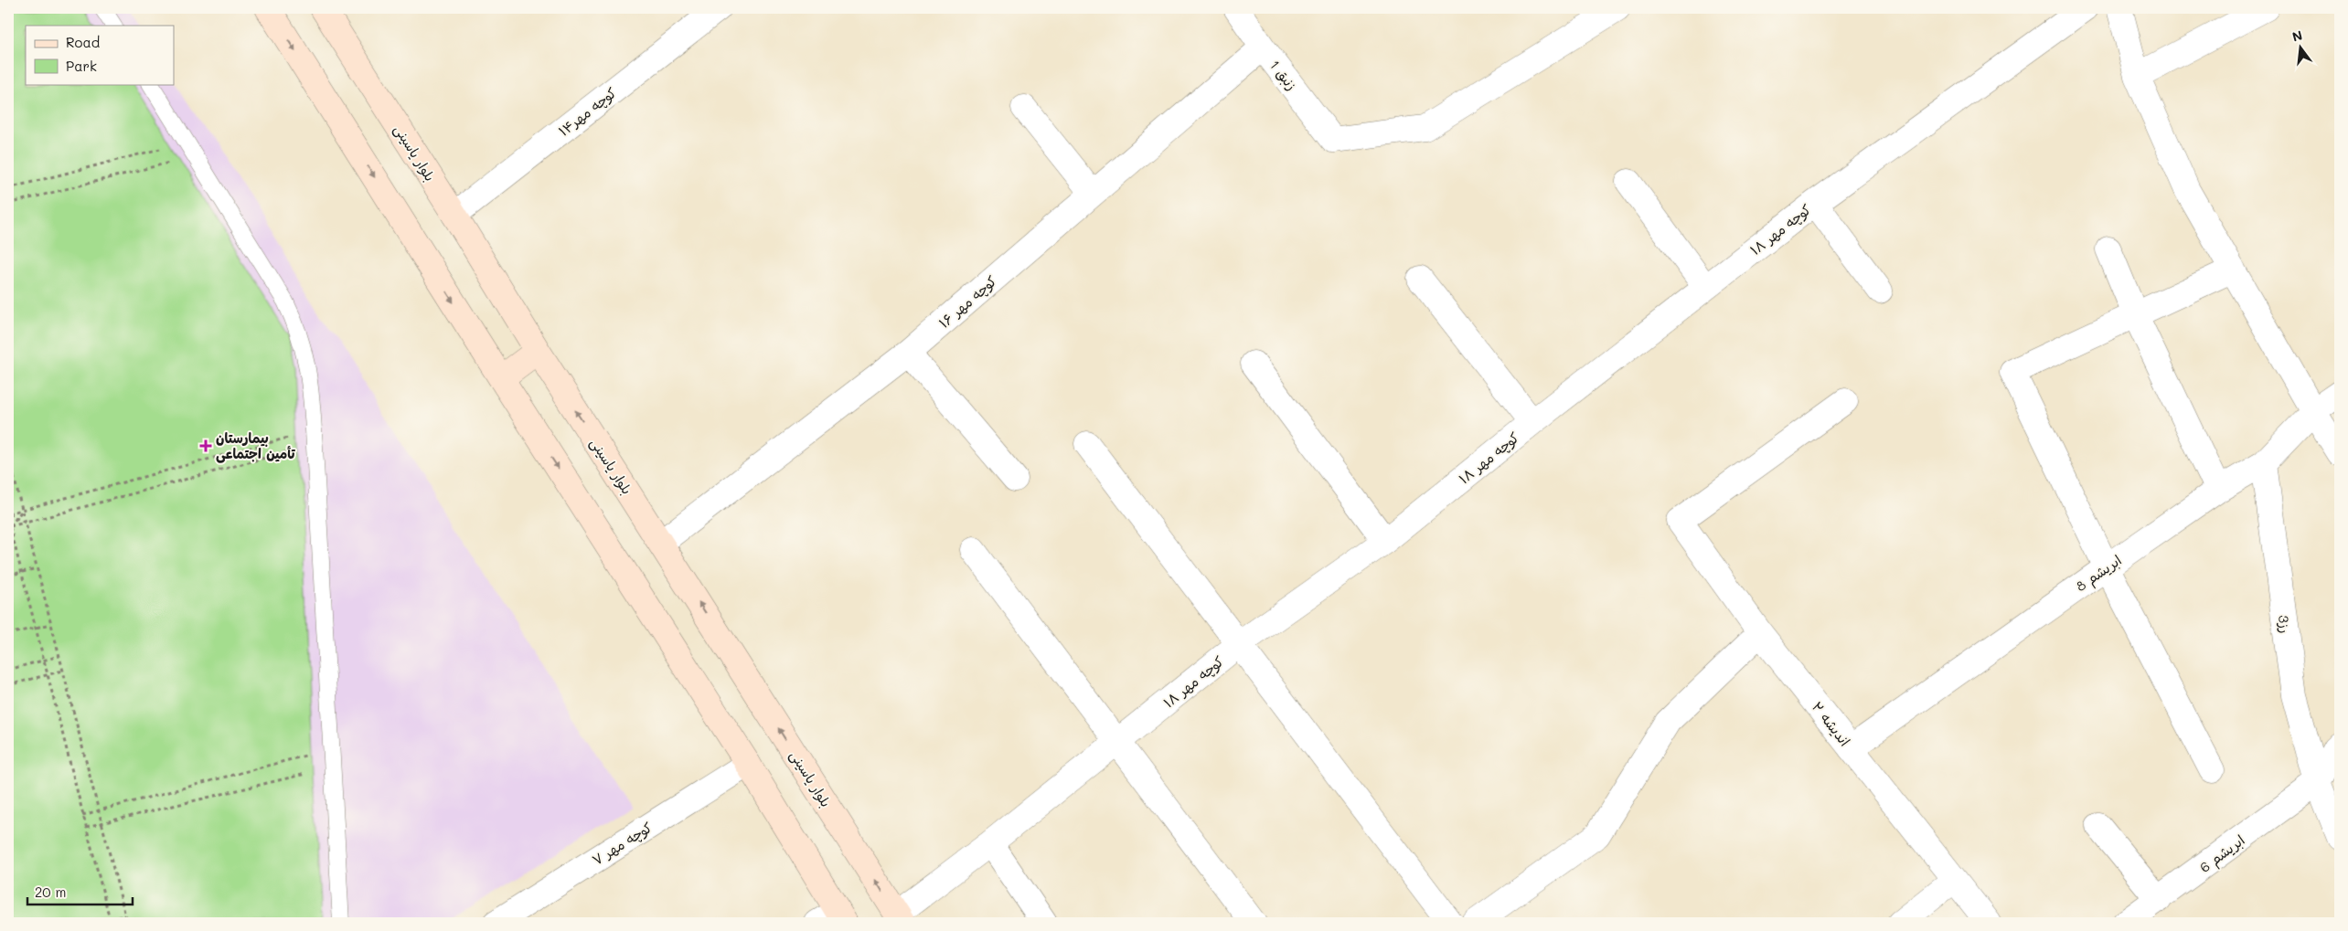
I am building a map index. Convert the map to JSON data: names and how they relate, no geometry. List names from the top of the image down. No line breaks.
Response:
{"streets":{"main road":["بلوار یاسینی"],"street":["زنبق 1","کوچه مهر۱۴","کوچه مهر ۱۸","کوچه مهر ۱۶","ابریشم 8","رز3","اندیشه ۲","کوچه مهر ۷","ابریشم 6"]},"crossings":[["زنبق 1","کوچه مهر ۱۶"],["کوچه مهر۱۴","بلوار یاسینی"],["بلوار یاسینی","کوچه مهر ۱۸"],["بلوار یاسینی","کوچه مهر ۱۶"],["ابریشم 8","رز3"],["ابریشم 8","اندیشه ۲"],["رز3","ابریشم 6"]],"places":{"health":["بیمارستان تأمین اجتماعی"]},"legend":["Road","Park"],"scale_bar":"20 m","north":"top"}
